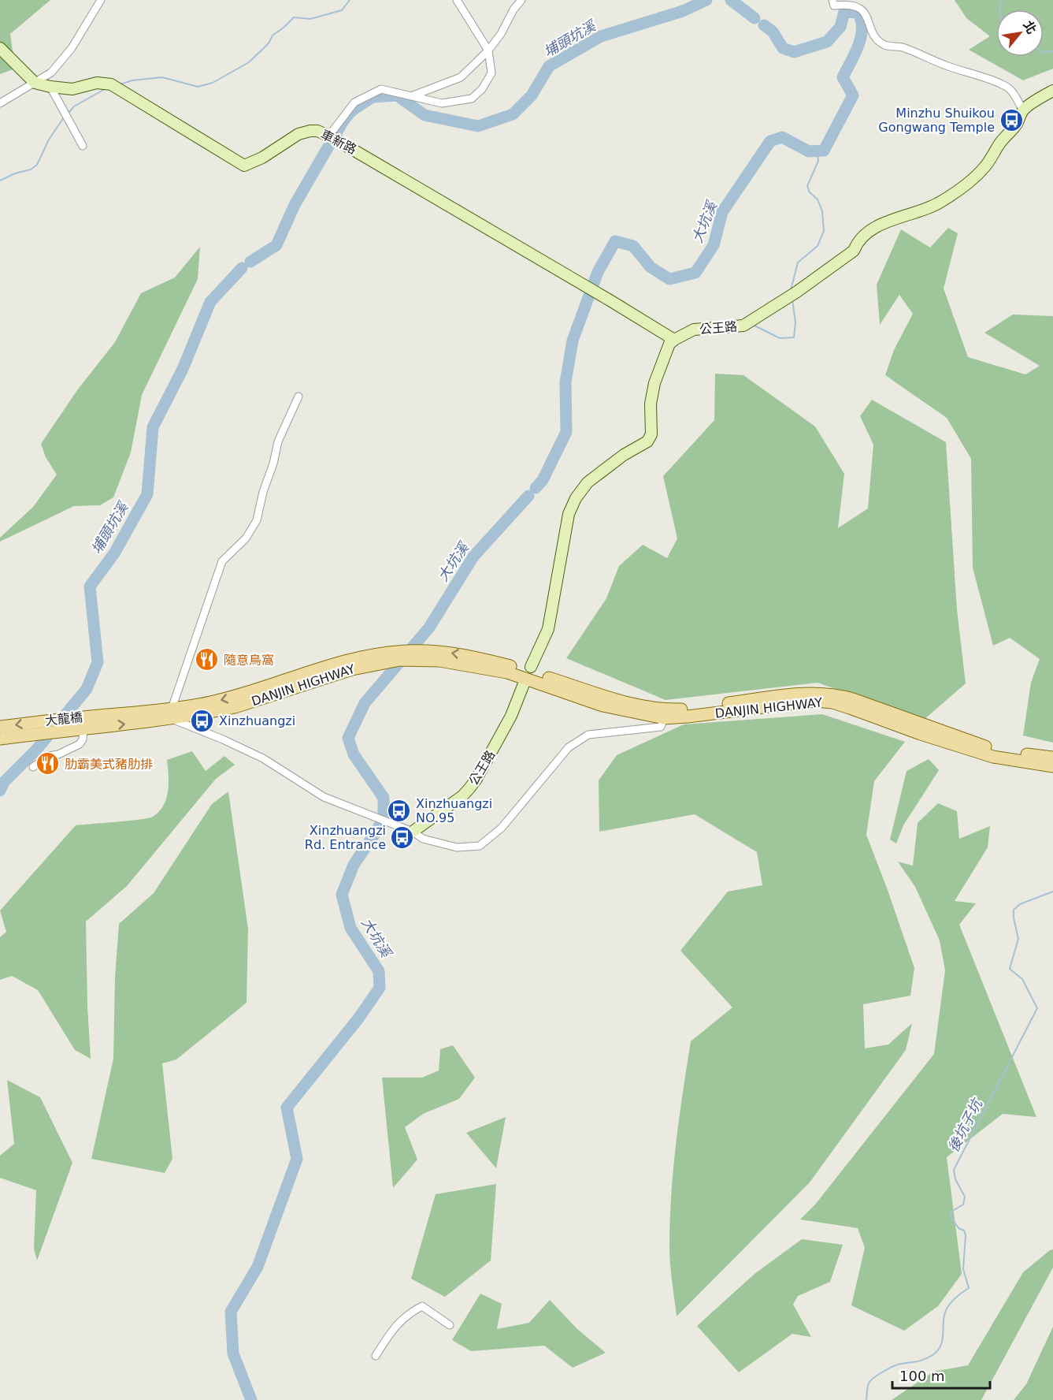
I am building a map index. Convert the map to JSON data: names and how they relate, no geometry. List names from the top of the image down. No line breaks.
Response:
{"streets":{"main road":["DANJIN HIGHWAY","大龍橋"],"street":["車新路","公王路"]},"crossings":[["車新路","公王路"],["公王路","DANJIN HIGHWAY"],["DANJIN HIGHWAY","大龍橋"]],"water":["埔頭坑溪","大坑溪","後坑子坑"],"places":{"bus stop":["Minzhu Shuikou Gongwang Temple","Xinzhuangzi","Xinzhuangzi NO.95","Xinzhuangzi Rd. Entrance"],"restaurant":["隨意鳥窩","肋霸美式豬肋排"]},"scale_bar":"100 m","north":"top right"}
